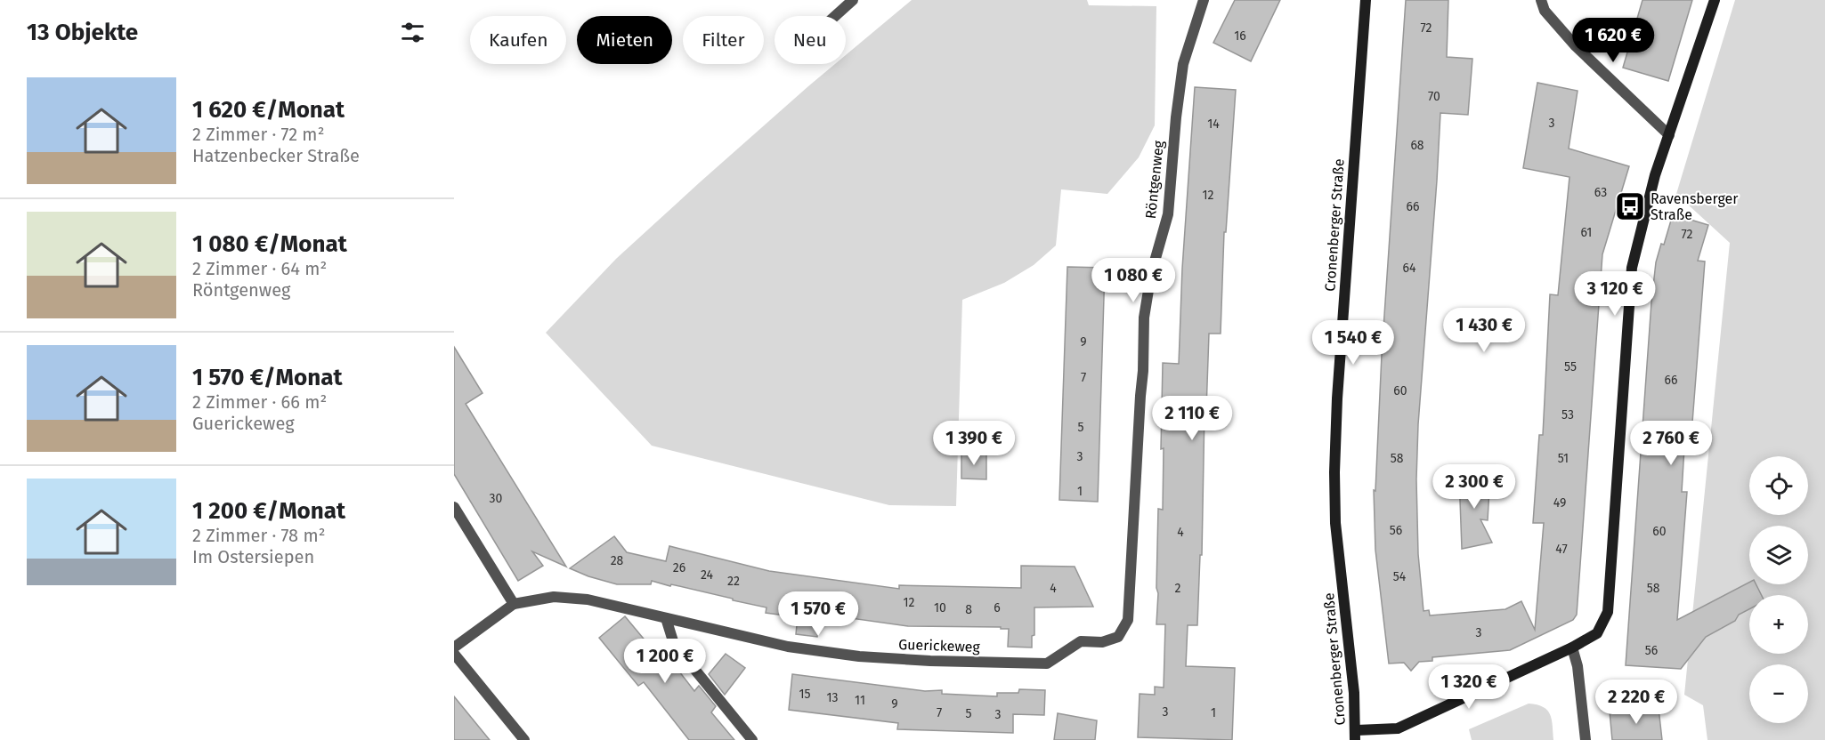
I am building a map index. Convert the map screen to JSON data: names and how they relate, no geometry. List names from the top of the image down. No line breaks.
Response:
{"streets":{"street":["Röntgenweg","Cronenberger Straße","Guerickeweg"]},"crossings":[["Röntgenweg","Guerickeweg"]],"places":{"bus stop":["Ravensberger Straße"]},"house_numbers":["72","16","70","3","14","68","63","12","66","61","72","64","9","55","7","66","60","53","5","3","58","51","1","30","49","56","60","4","47","28","26","24","54","22","4","2","58","12","10","6","8","3","56","15","13","11","9","3","7","1","5","3"],"page":{"heading":"13 Objekte","chip":["Kaufen","Mieten","Filter","Neu"],"price":["1 620 €","1 080 €","3 120 €","1 430 €","1 540 €","2 110 €","1 390 €","2 760 €","2 300 €","1 570 €","1 200 €","1 320 €","2 220 €"],"list":[{"name":"1 620 €/Monat","note":"2 Zimmer · 72 m² · Hatzenbecker Straße"},{"name":"1 080 €/Monat","note":"2 Zimmer · 64 m² · Röntgenweg"},{"name":"1 570 €/Monat","note":"2 Zimmer · 66 m² · Guerickeweg"},{"name":"1 200 €/Monat","note":"2 Zimmer · 78 m² · Im Ostersiepen"}],"map_buttons":["+","−"]}}
